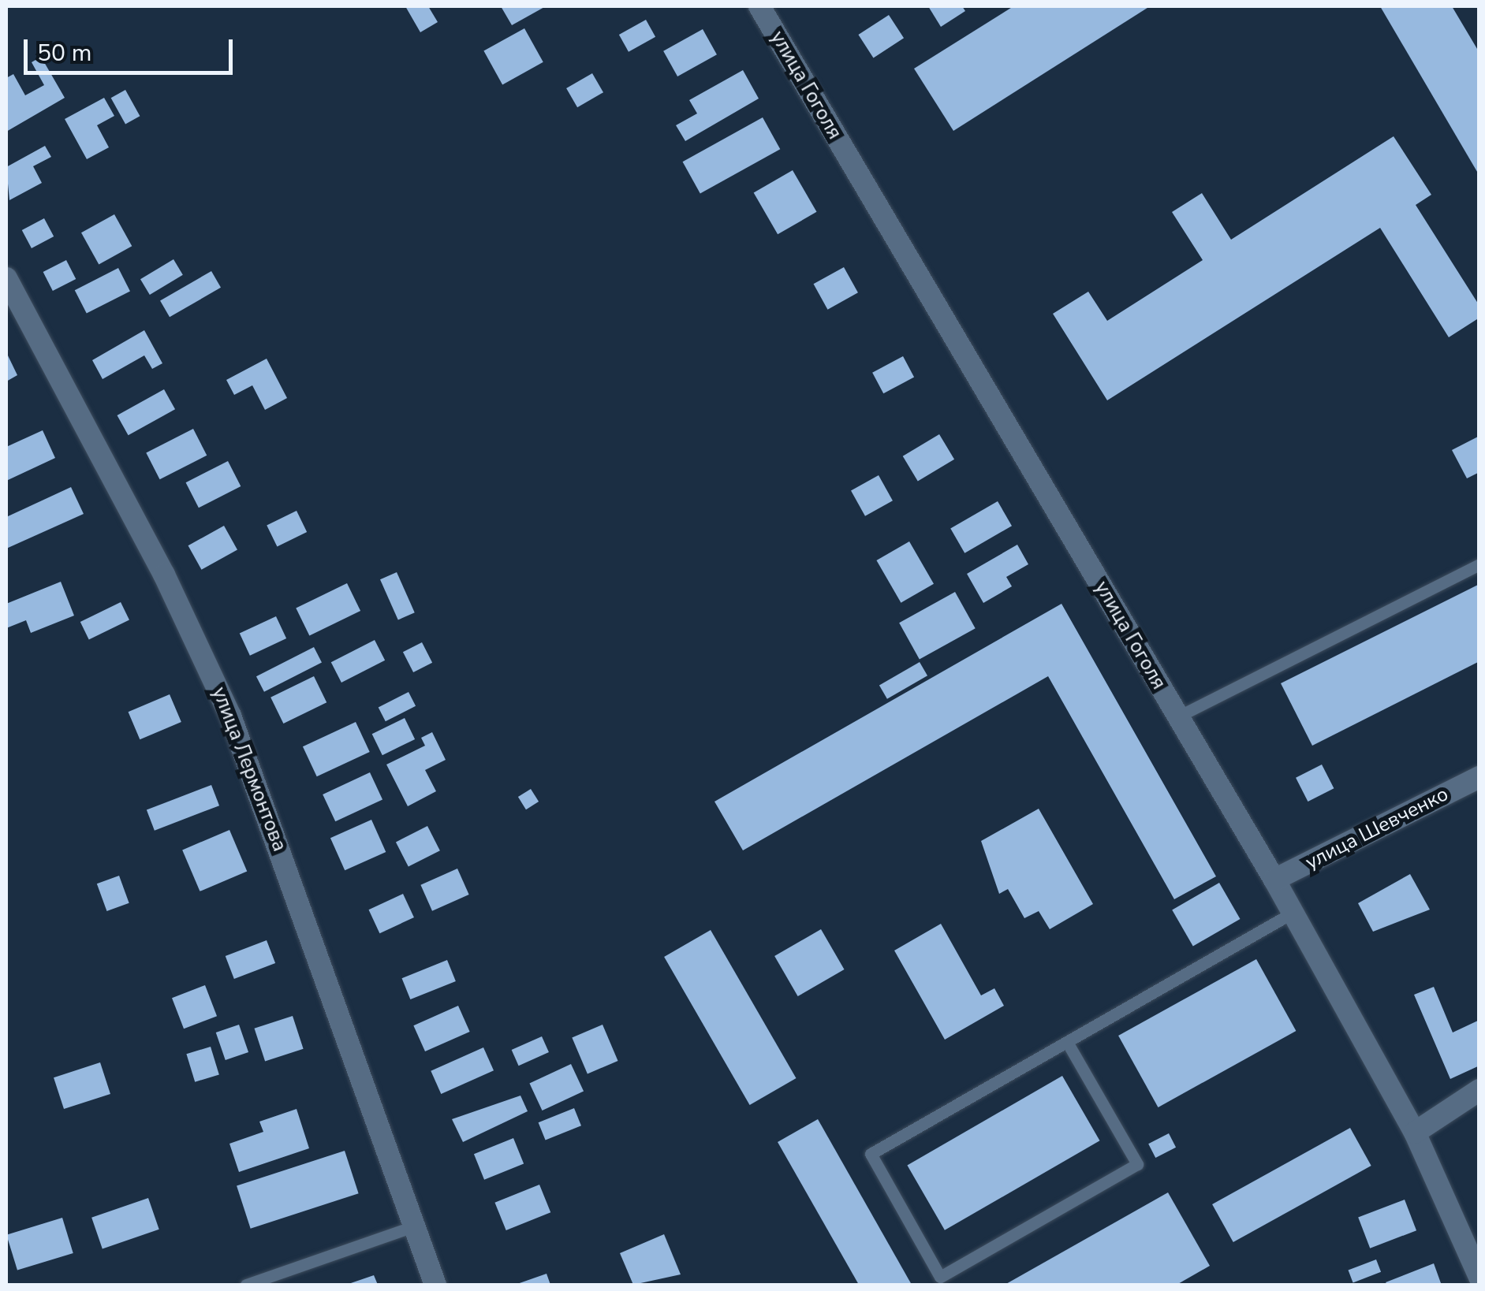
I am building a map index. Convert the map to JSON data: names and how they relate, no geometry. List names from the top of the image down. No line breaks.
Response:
{"streets":{"street":["улица Гоголя","улица Лермонтова","улица Шевченко"]},"crossings":[["улица Гоголя","улица Шевченко"]],"scale_bar":"50 m"}
